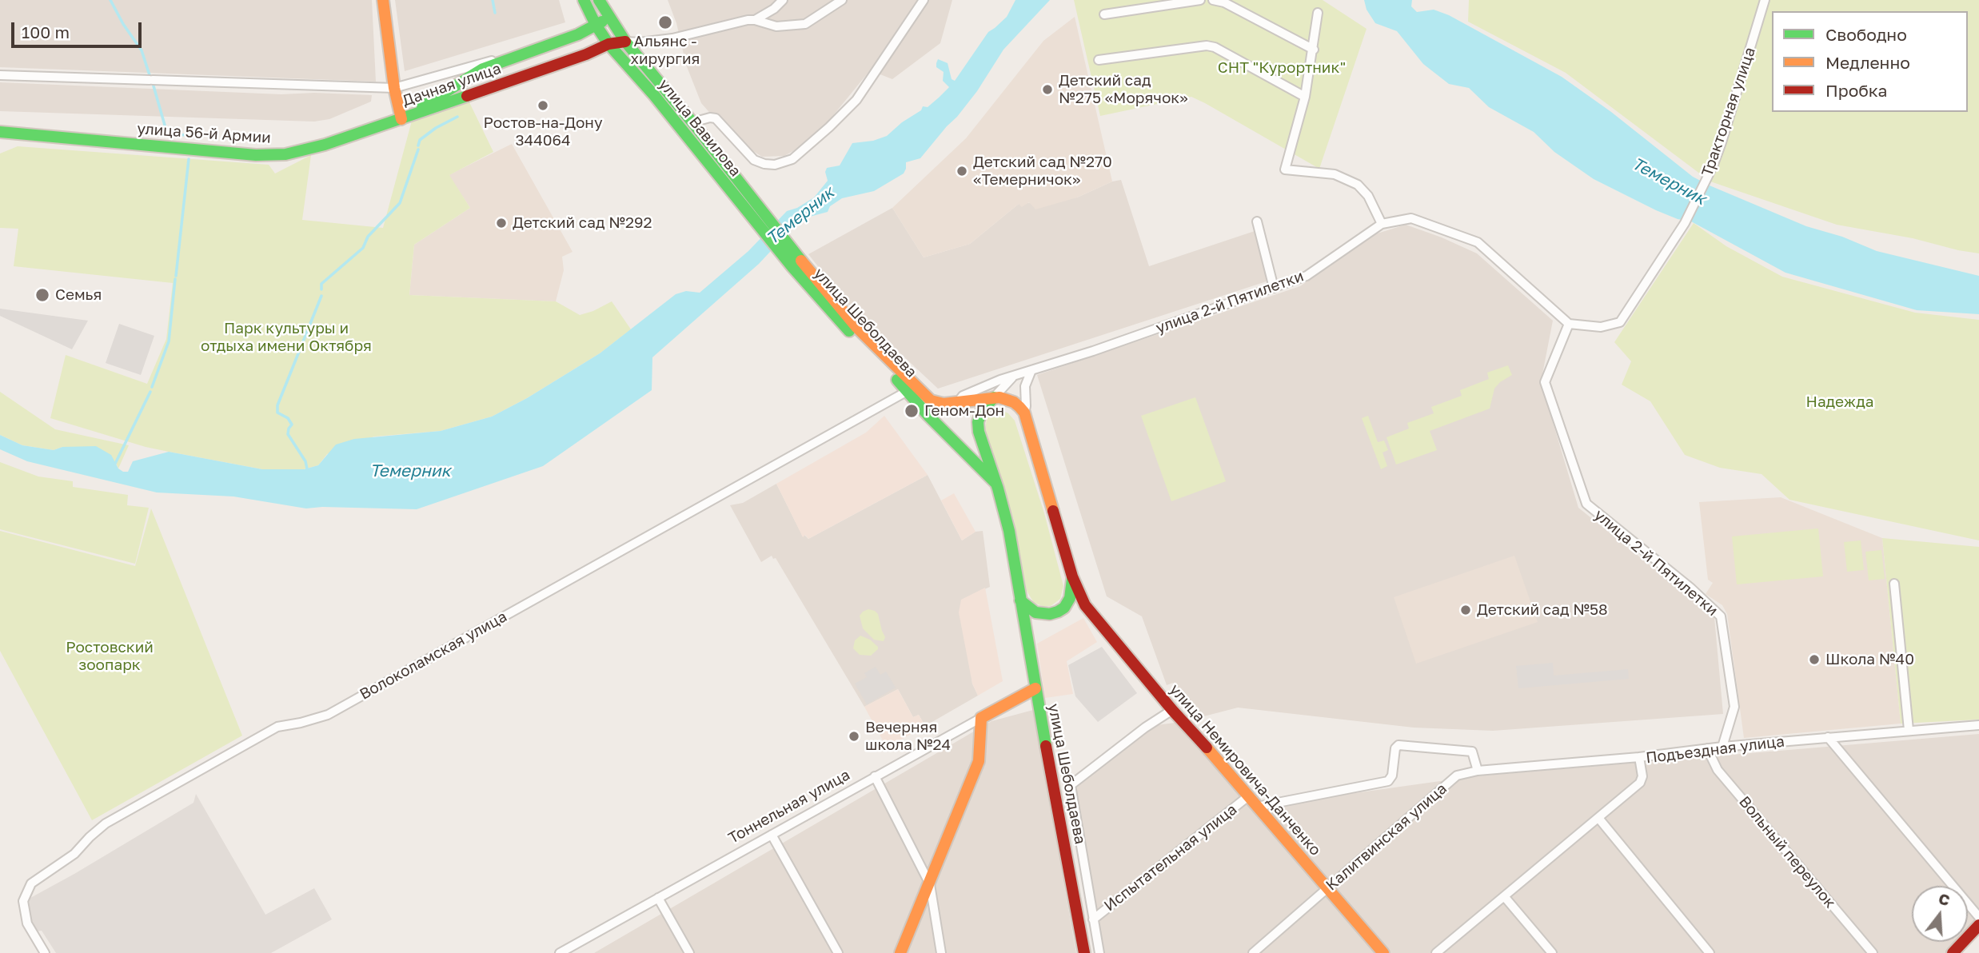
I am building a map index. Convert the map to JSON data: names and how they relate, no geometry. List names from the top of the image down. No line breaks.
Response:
{"streets":{"main road":["Дачная улица","улица Вавилова","улица 56-й Армии","улица Шеболдаева","улица Немировича-Данченко","Тоннельная улица"],"street":["Тракторная улица","улица 2-й Пятилетки","Волоколамская улица","Подъездная улица","Калитвинская улица","Вольный переулок","Испытательная улица"]},"crossings":[["Дачная улица","улица Вавилова"],["Дачная улица","улица 56-й Армии"],["Тракторная улица","улица 2-й Пятилетки"],["улица Вавилова","улица Шеболдаева"],["улица 2-й Пятилетки","улица Шеболдаева"],["улица 2-й Пятилетки","Подъездная улица"],["улица Шеболдаева","Волоколамская улица"],["улица Шеболдаева","Тоннельная улица"],["Подъездная улица","Калитвинская улица"],["Подъездная улица","Вольный переулок"],["улица Немировича-Данченко","Калитвинская улица"],["улица Немировича-Данченко","Испытательная улица"],["Калитвинская улица","Испытательная улица"]],"water":["Темерник"],"parks":["СНТ \"Курортник\"","Парк культуры и отдыха имени Октября","Надежда","Ростовский зоопарк"],"places":["Альянс - хирургия","Детский сад №275 «Морячок»","Ростов-на-Дону 344064","Детский сад №270 «Темерничок»","Детский сад №292","Семья","Геном-Дон","Детский сад №58","Школа №40","Вечерняя школа №24"],"legend":["Свободно","Медленно","Пробка"],"scale_bar":"100 m","north":"top"}
